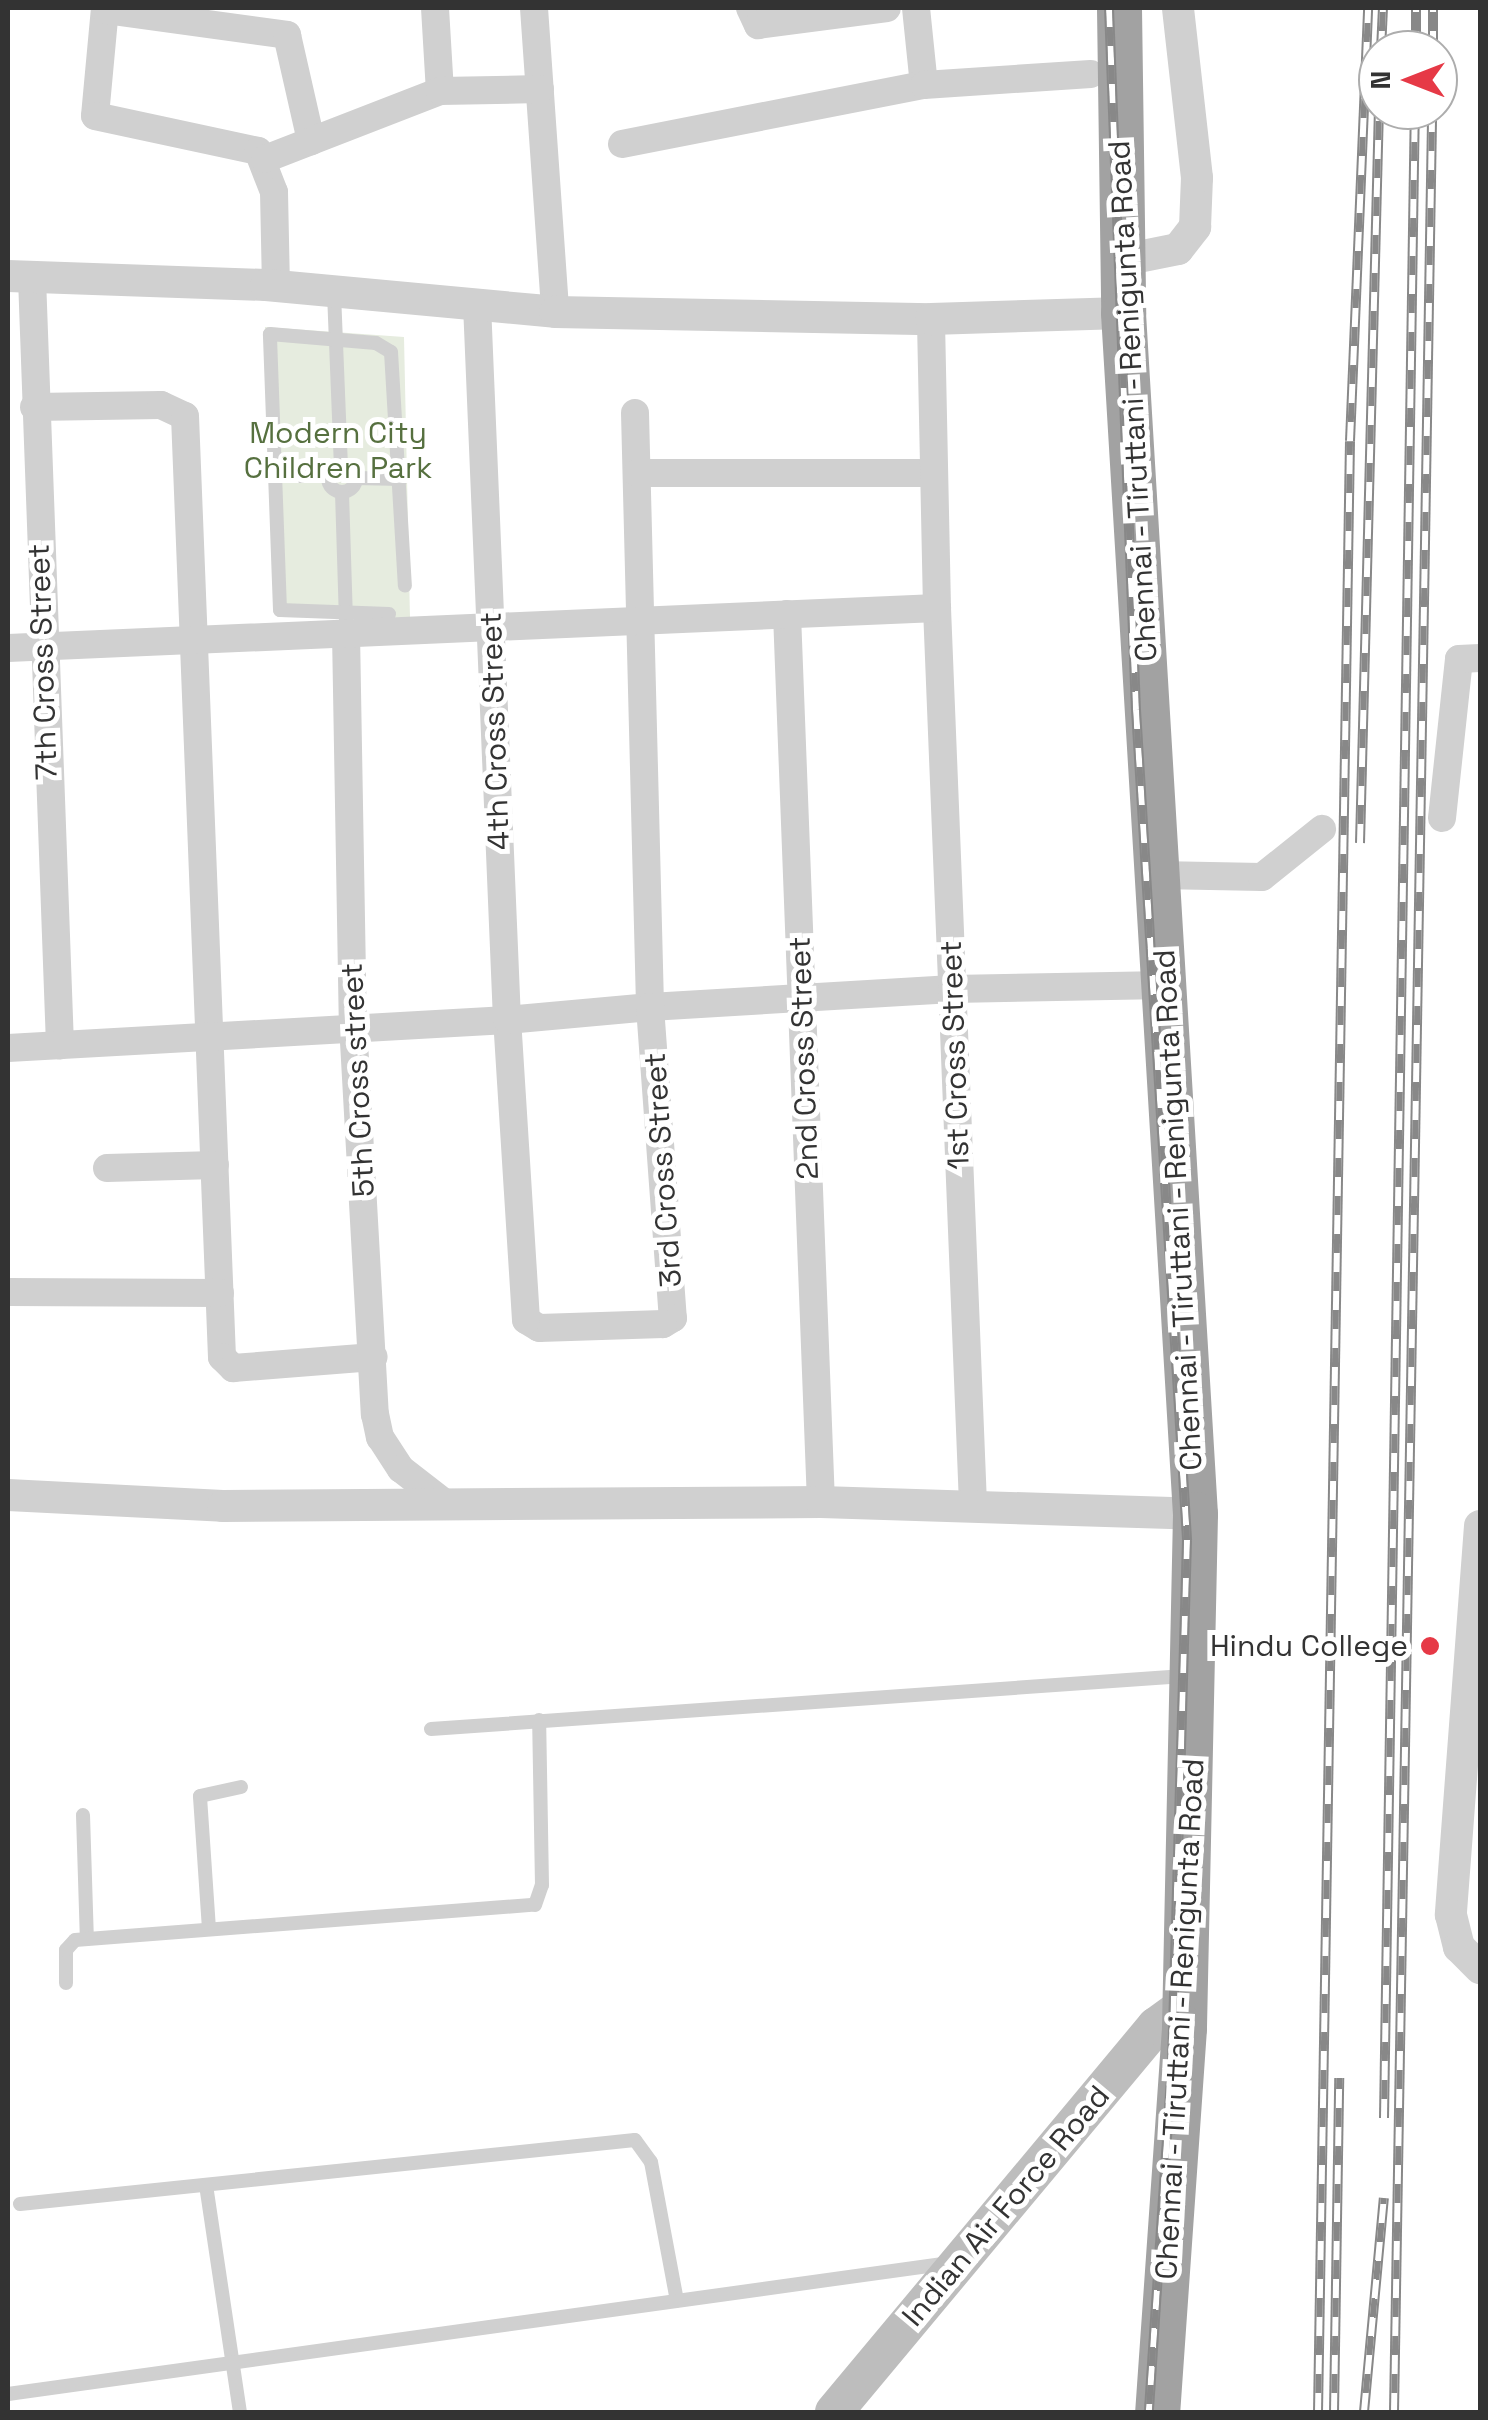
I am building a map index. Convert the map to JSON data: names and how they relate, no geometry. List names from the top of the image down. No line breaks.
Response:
{"streets":{"highway":["Chennai - Tiruttani - Renigunta Road"],"main road":["Indian Air Force Road"],"street":["7th Cross Street","4th Cross Street","1st Cross Street","2nd Cross Street","5th Cross street","3rd Cross Street"]},"crossings":[["Chennai - Tiruttani - Renigunta Road","Indian Air Force Road"],["4th Cross Street","3rd Cross Street"]],"parks":["Modern City Children Park"],"places":["Hindu College"],"north":"left"}
